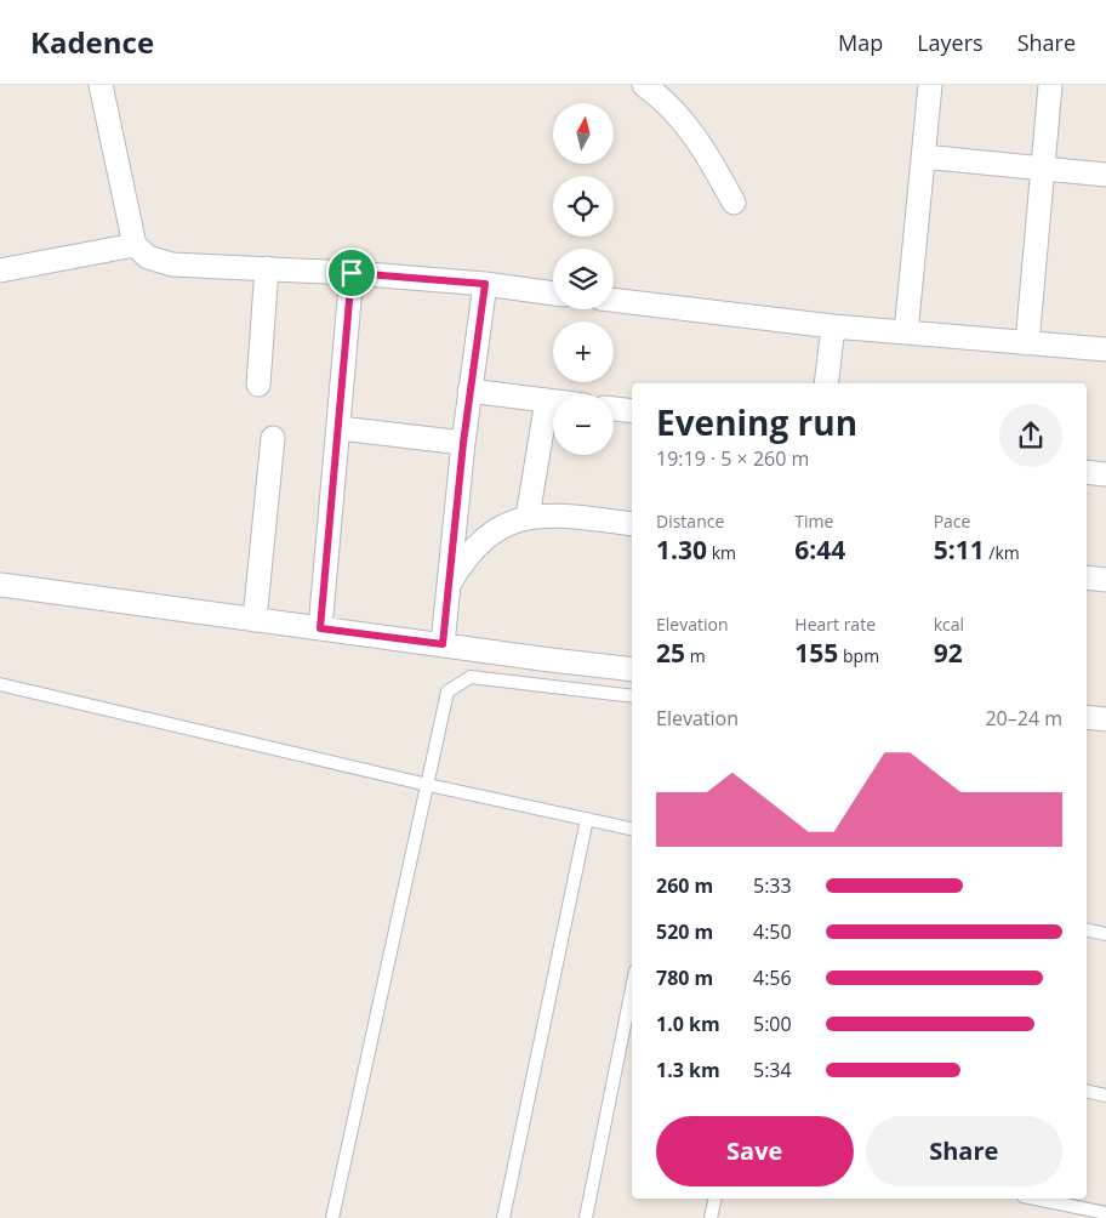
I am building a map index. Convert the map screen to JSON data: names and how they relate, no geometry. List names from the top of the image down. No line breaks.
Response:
{"north":"top","page":{"header":"Kadence","nav":["Map","Layers","Share"],"map_buttons":["+","−"],"heading":["Evening run","19:19 · 5 × 260 m"],"stats":[["Distance","1.30 km"],["Time","6:44"],["Pace","5:11 /km"],["Elevation","25 m"],["Heart rate","155 bpm"],["kcal","92"]],"chart":["Elevation","20–24 m"],"list":[{"name":"260 m","note":"5:33"},{"name":"520 m","note":"4:50"},{"name":"780 m","note":"4:56"},{"name":"1.0 km","note":"5:00"},{"name":"1.3 km","note":"5:34"}],"buttons":["Save","Share"]}}
